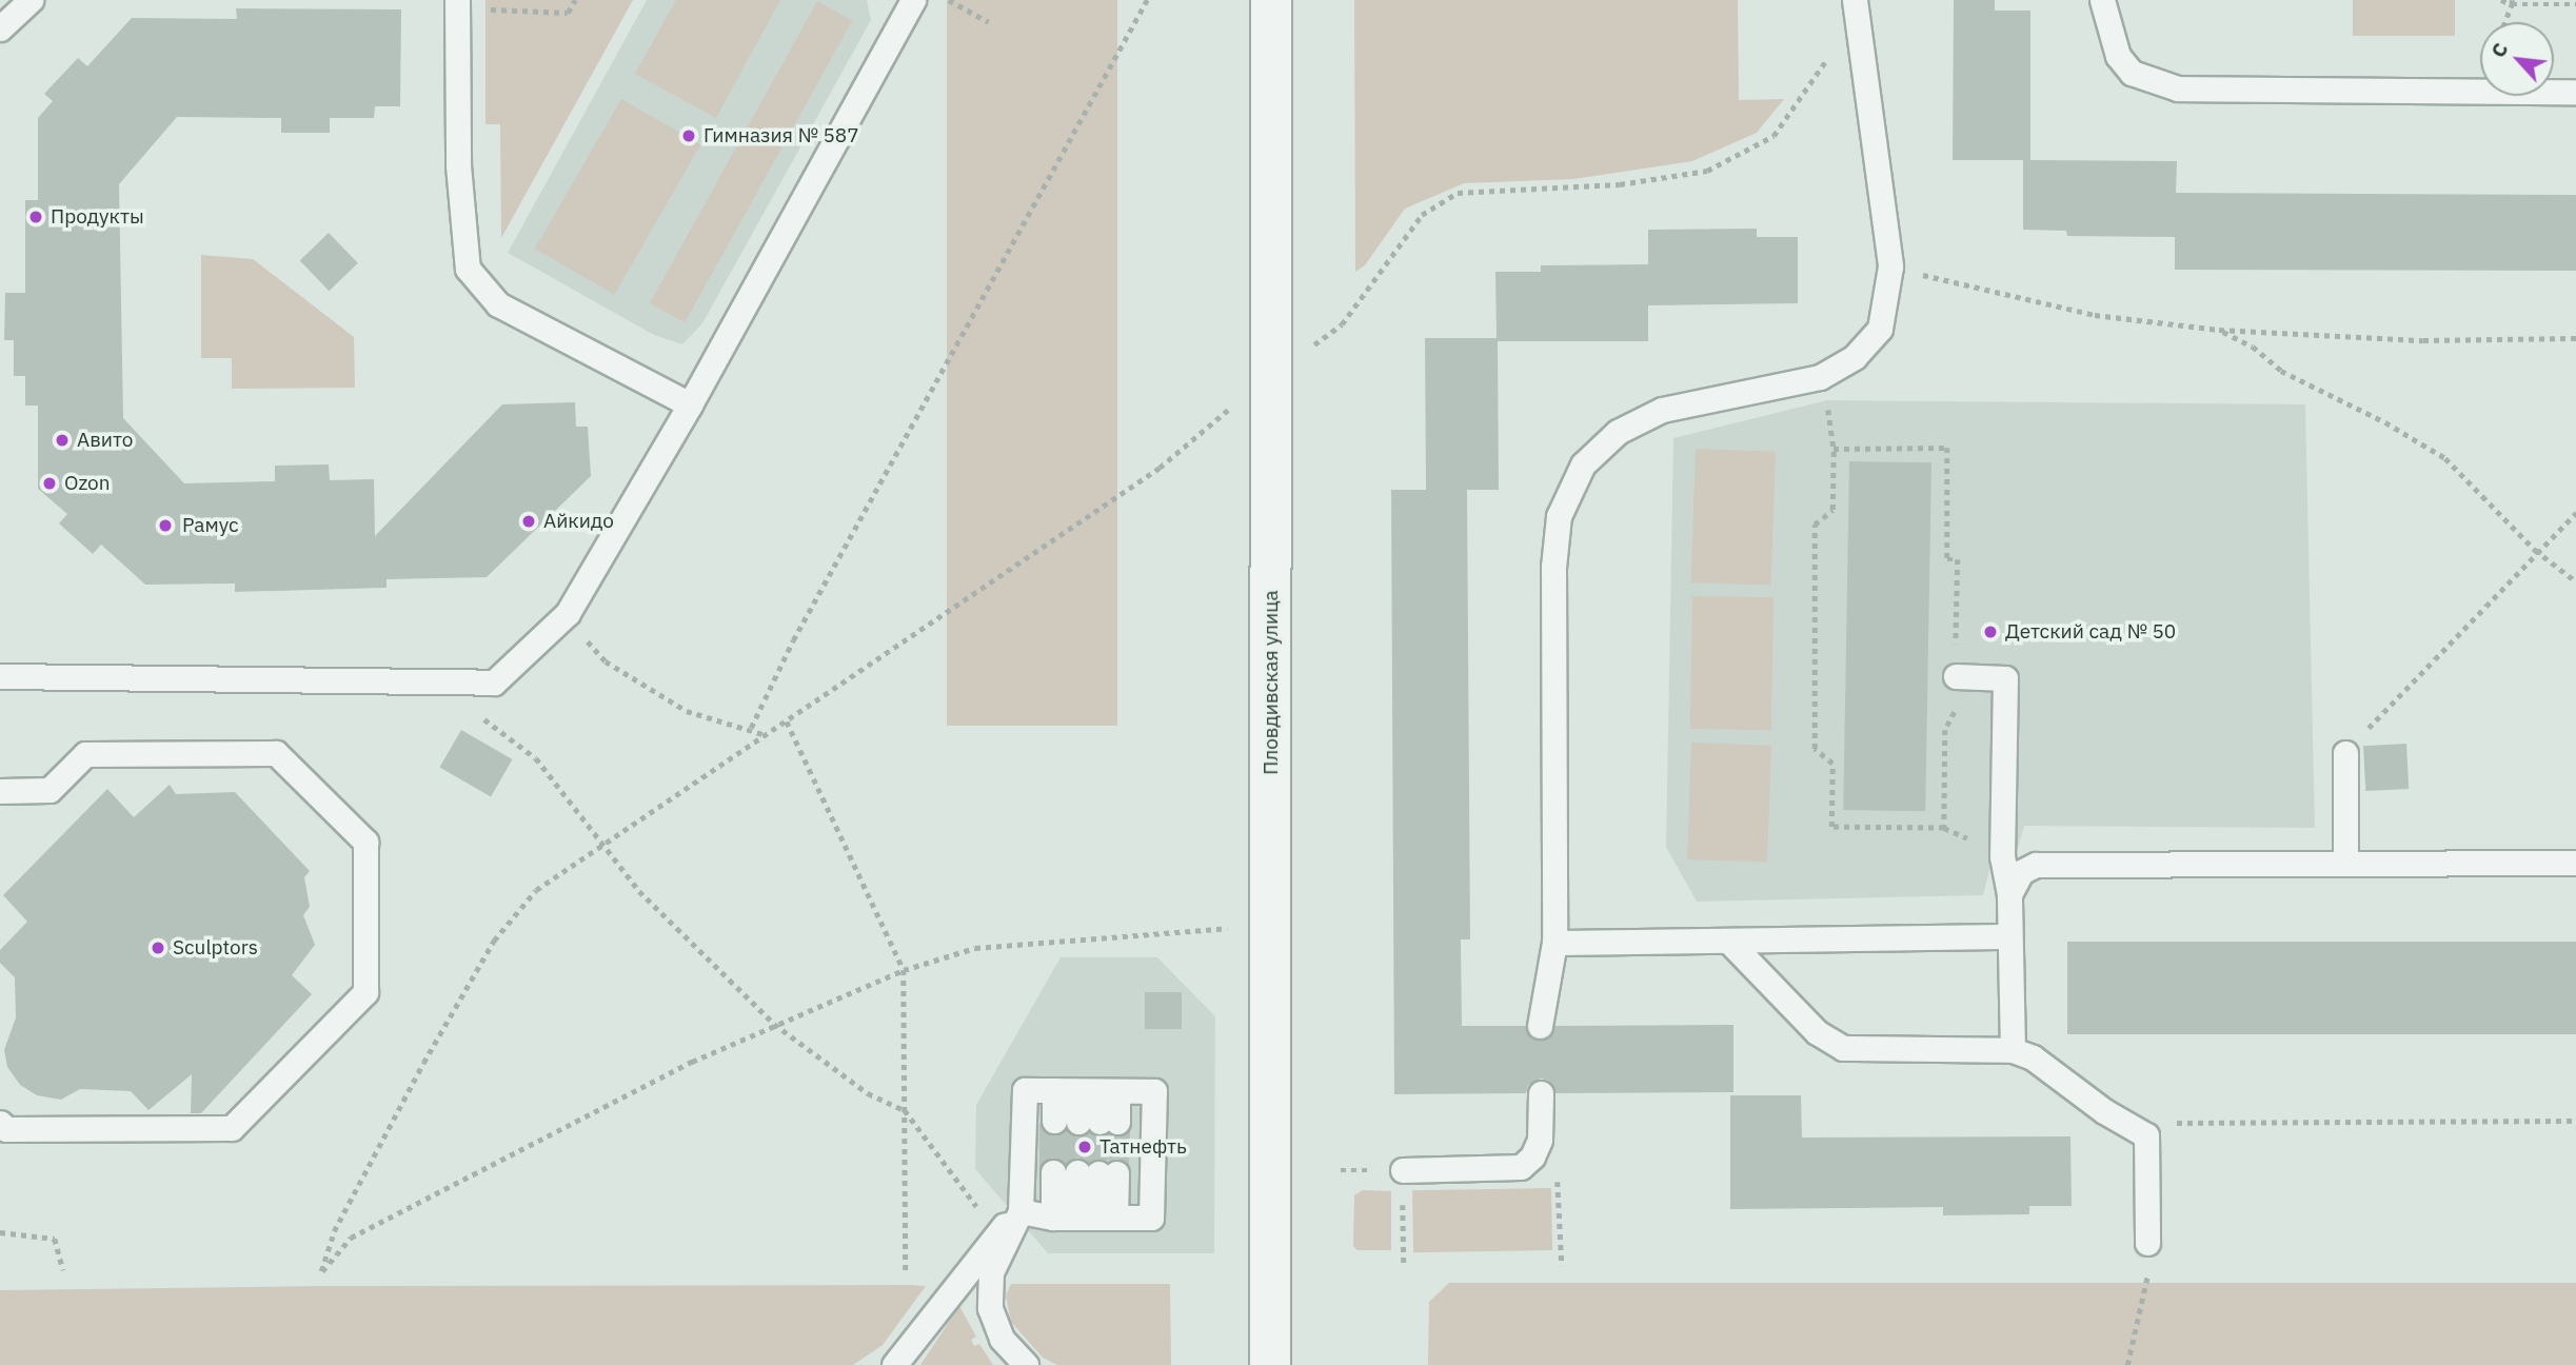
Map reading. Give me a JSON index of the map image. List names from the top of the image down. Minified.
{"streets":{"street":["Пловдивская улица"]},"places":["Гимназия № 587","Продукты","Авито","Ozon","Айкидо","Рамус","Детский сад № 50","Sculptors","Татнефть"],"north":"top left"}
